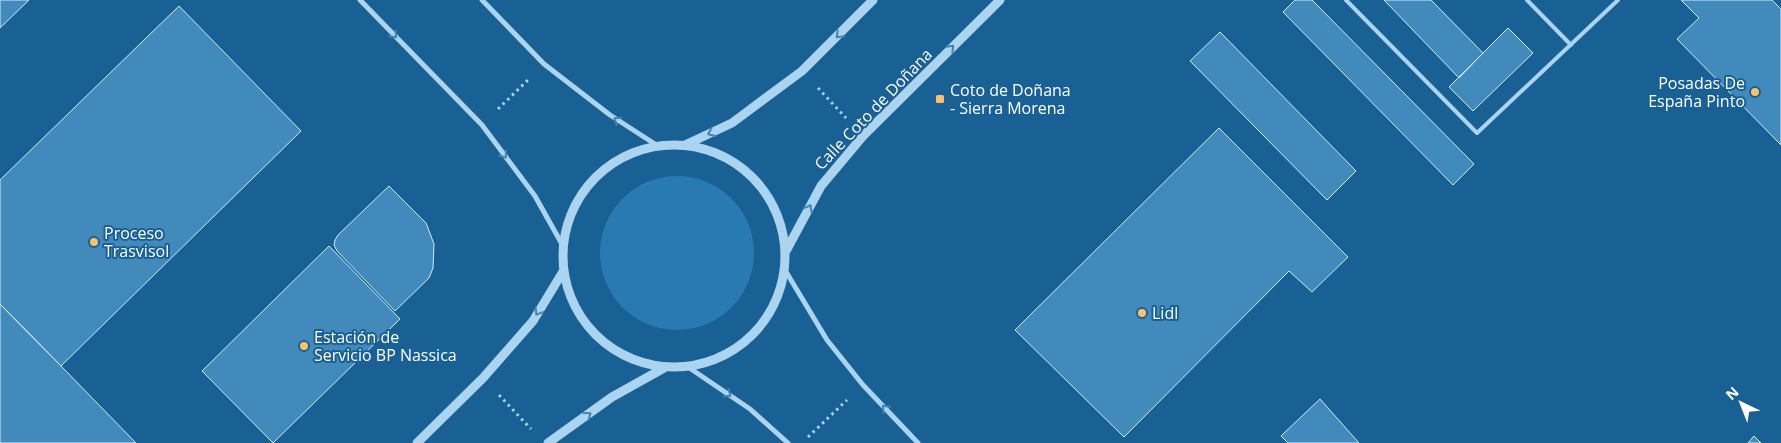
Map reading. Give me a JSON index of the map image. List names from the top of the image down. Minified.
{"streets":{"street":["Calle Coto de Doñana"]},"one_way":["Calle Coto de Doñana"],"places":{"other":["Posadas De España Pinto","Proceso Trasvisol","Lidl","Estación de Servicio BP Nassica"],"transit":["Coto de Doñana - Sierra Morena"]},"north":"top left"}
